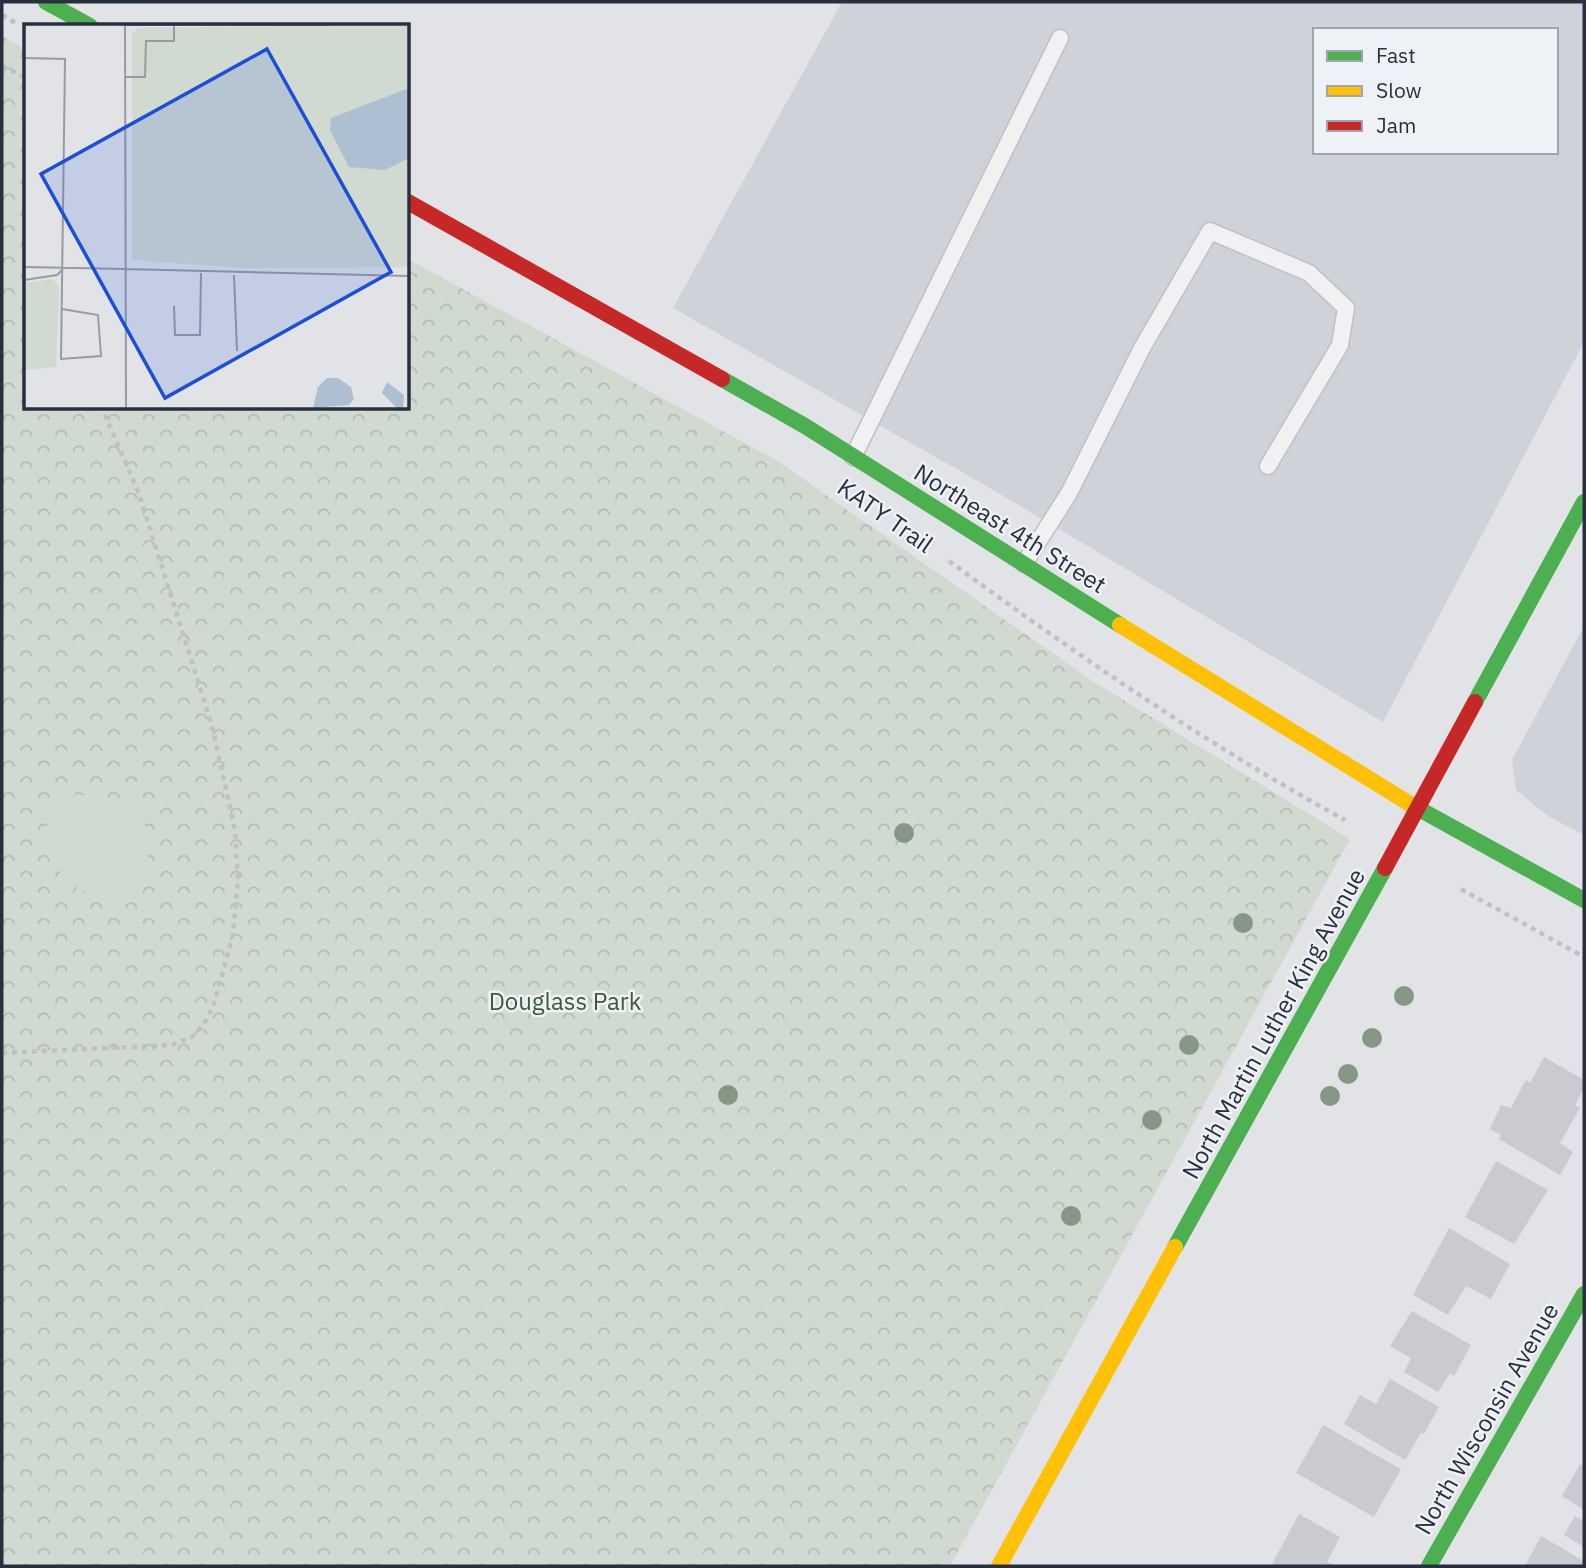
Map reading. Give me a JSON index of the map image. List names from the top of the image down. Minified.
{"streets":{"street":["Northeast 4th Street","North Martin Luther King Avenue","North Wisconsin Avenue"],"path":["KATY Trail"]},"crossings":[["Northeast 4th Street","North Martin Luther King Avenue"]],"parks":["Douglass Park"],"legend":["Fast","Slow","Jam"]}
